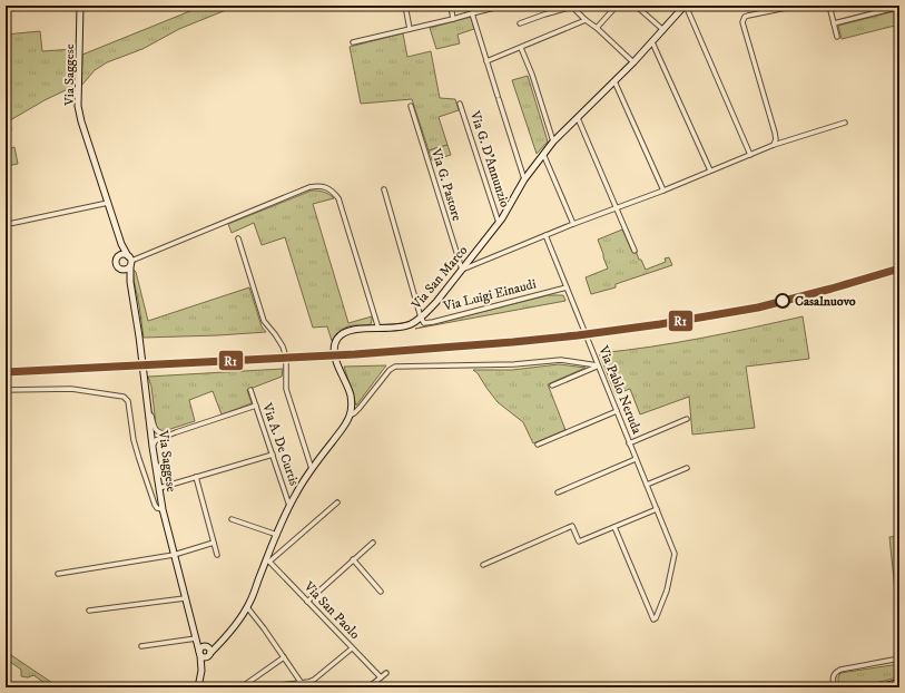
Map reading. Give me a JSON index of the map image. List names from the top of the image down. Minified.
{"streets":{"main road":["Via Saggese","Via San Marco"],"street":["Via G. D'Annunzio","Via G. Pastore","Via Luigi Einaudi","Via Pablo Neruda","Via A. De Curtis","Via San Paolo"]},"crossings":[["Via Saggese","Via San Marco"],["Via G. D'Annunzio","Via San Marco"],["Via G. Pastore","Via San Marco"],["Via San Marco","Via Luigi Einaudi"],["Via San Marco","Via A. De Curtis"],["Via San Marco","Via San Paolo"],["Via Luigi Einaudi","Via Pablo Neruda"]],"places":["Casalnuovo"],"lines":["transit line R1"]}
